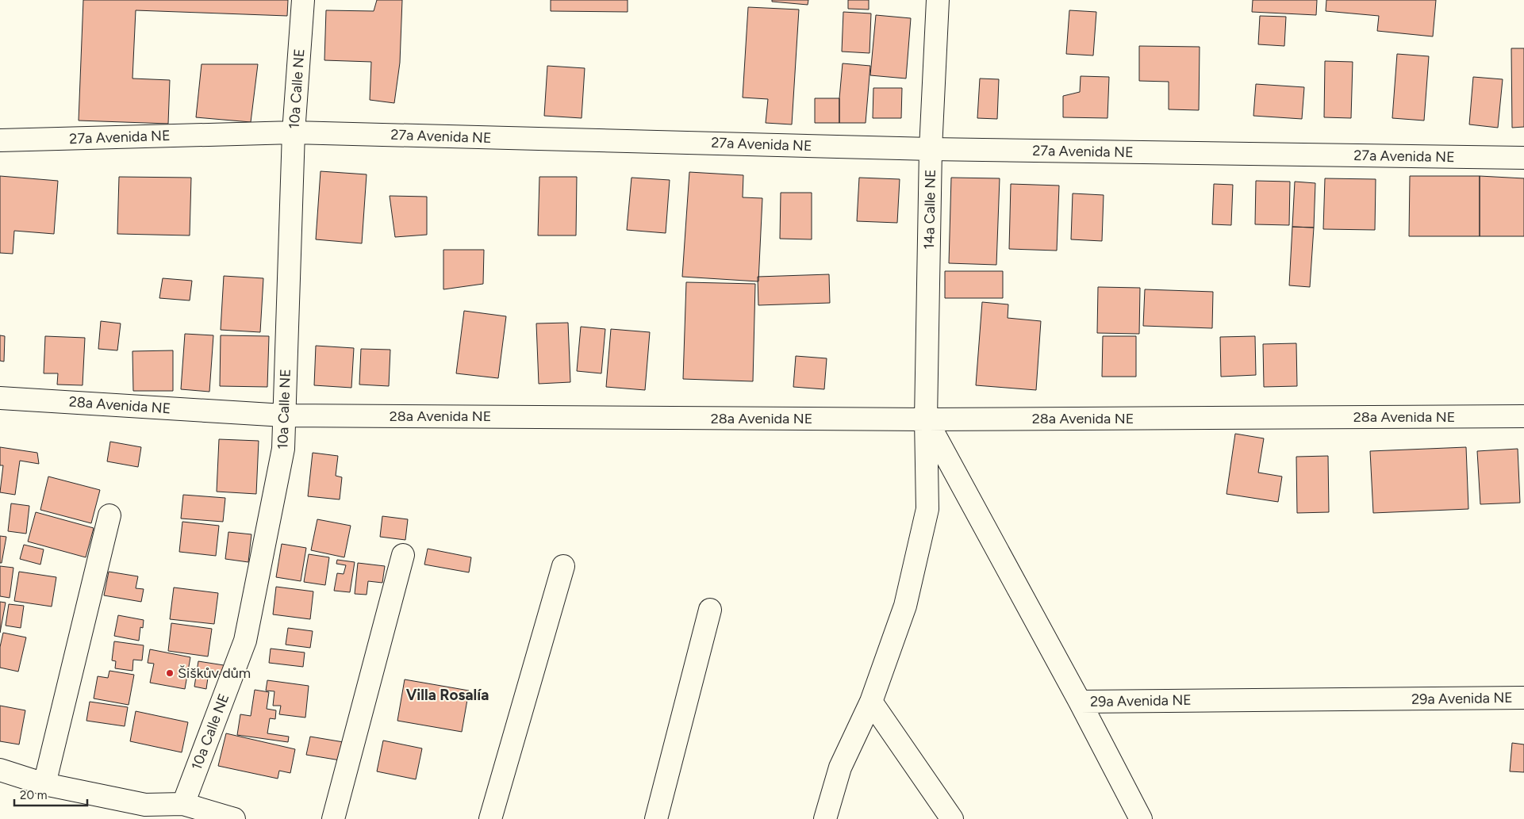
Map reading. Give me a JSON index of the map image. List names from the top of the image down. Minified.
{"streets":{"street":["10a Calle NE","27a Avenida NE","14a Calle NE","28a Avenida NE","29a Avenida NE"]},"crossings":[["10a Calle NE","27a Avenida NE"],["10a Calle NE","28a Avenida NE"],["27a Avenida NE","14a Calle NE"],["14a Calle NE","28a Avenida NE"],["14a Calle NE","29a Avenida NE"],["28a Avenida NE","29a Avenida NE"]],"districts":["Villa Rosalía"],"places":["Šiškův dům"],"scale_bar":"20 m"}
